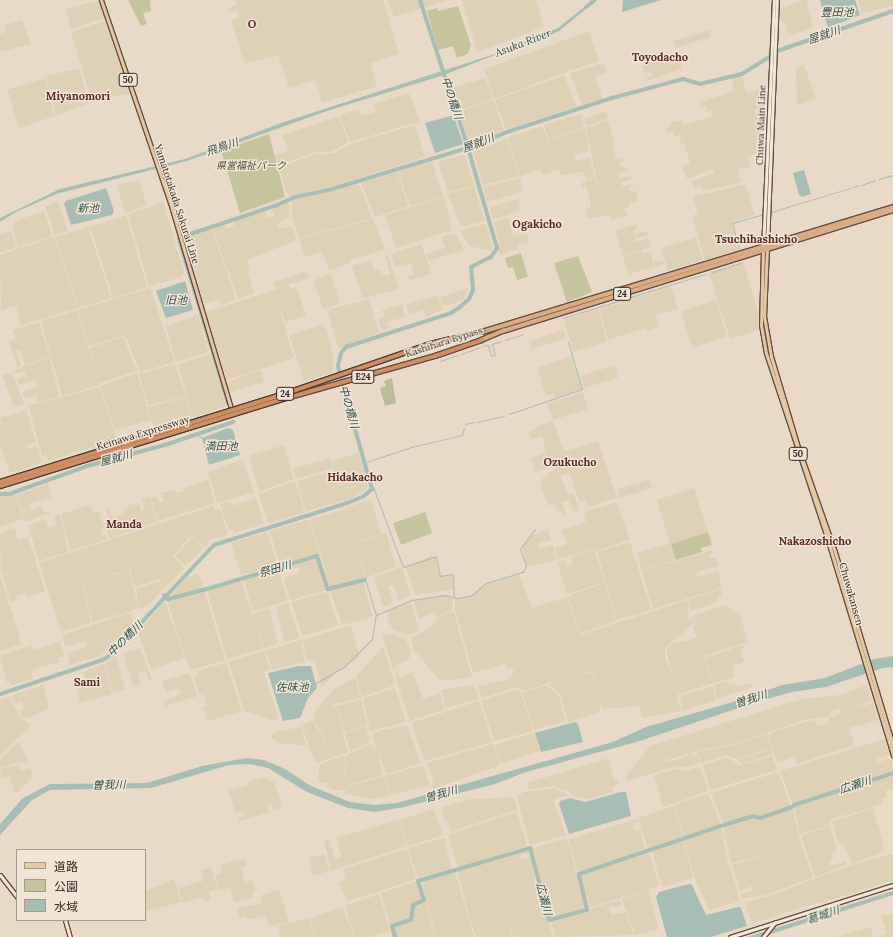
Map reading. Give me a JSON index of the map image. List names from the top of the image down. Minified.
{"streets":{"highway":["24","Kashihara Bypass","E24","Keinawa Expressway"],"main road":["50","Chuwa Main Line","Yamatotakada Sakurai Line","Chuwakansen"]},"crossings":[["Chuwa Main Line","Kashihara Bypass"],["Chuwa Main Line","Chuwakansen"],["Yamatotakada Sakurai Line","Kashihara Bypass"],["24","Kashihara Bypass"],["24","E24"],["Kashihara Bypass","Keinawa Expressway"],["Kashihara Bypass","Chuwakansen"],["E24","Keinawa Expressway"]],"districts":["O","Toyodacho","Miyanomori","Ogakicho","Tsuchihashicho","Ozukucho","Hidakacho","Manda","Nakazoshicho","Sami"],"water":["豊田池","屋就川","Asuka River","中の橋川","飛鳥川","新池","旧池","満田池","祭田川","佐味池","曽我川","広瀬川","葛城川"],"parks":["県営福祉パーク"],"legend":["道路","公園","水域"]}
